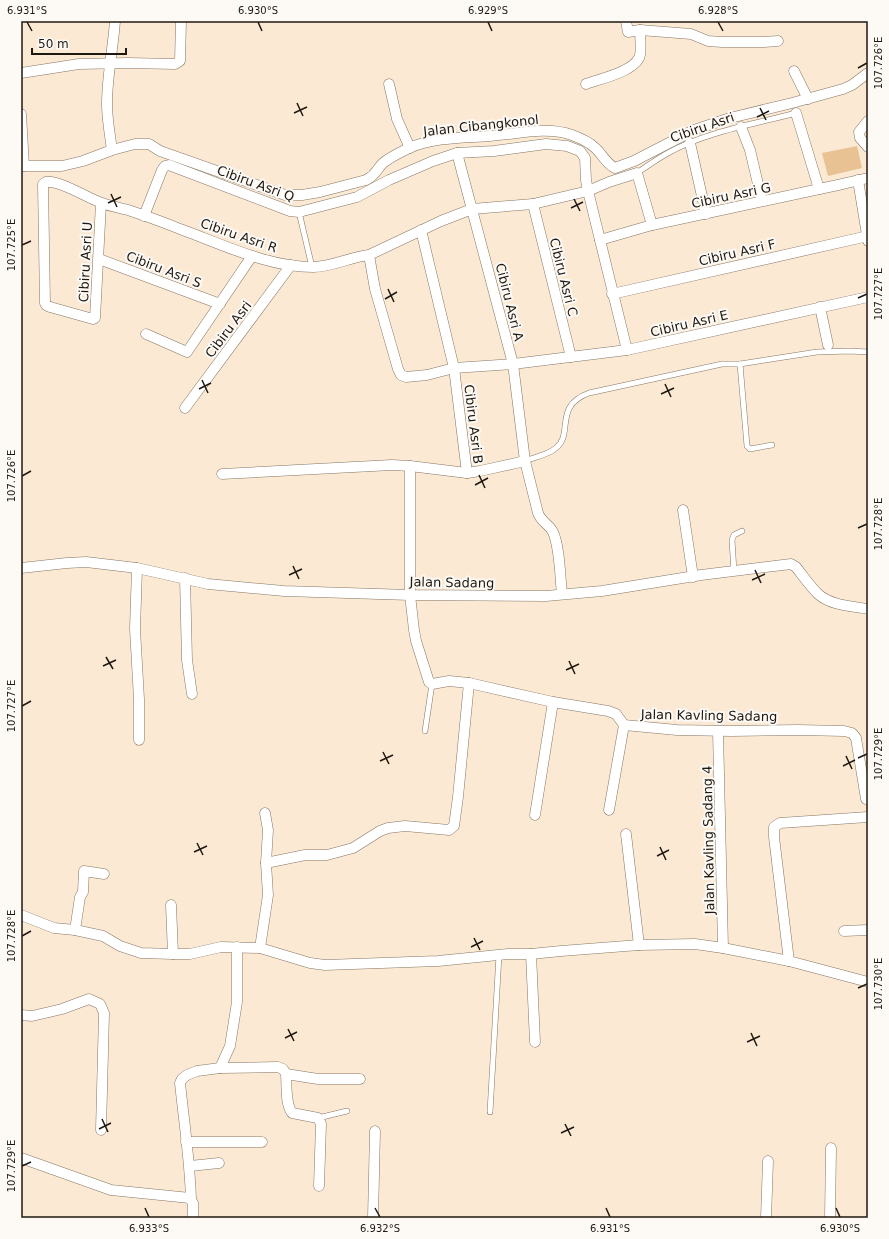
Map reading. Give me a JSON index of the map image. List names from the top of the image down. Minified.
{"streets":{"street":["Jalan Cibangkonol","Cibiru Asri","Cibiru Asri Q","Cibiru Asri G","Cibiru Asri R","Cibiru Asri F","Cibiru Asri U","Cibiru Asri S","Cibiru Asri C","Cibiru Asri A","Cibiru Asri E","Cibiru Asri B","Jalan Sadang","Jalan Kavling Sadang","Jalan Kavling Sadang 4"]},"crossings":[["Cibiru Asri","Cibiru Asri Q"],["Cibiru Asri","Cibiru Asri R"],["Cibiru Asri","Cibiru Asri C"],["Cibiru Asri Q","Cibiru Asri R"],["Cibiru Asri Q","Cibiru Asri A"],["Cibiru Asri R","Cibiru Asri U"],["Cibiru Asri R","Cibiru Asri C"],["Cibiru Asri R","Cibiru Asri A"],["Cibiru Asri R","Cibiru Asri B"],["Cibiru Asri U","Cibiru Asri S"],["Cibiru Asri C","Cibiru Asri E"],["Cibiru Asri A","Cibiru Asri E"],["Cibiru Asri A","Cibiru Asri B"],["Cibiru Asri A","Jalan Sadang"],["Cibiru Asri E","Cibiru Asri B"],["Jalan Kavling Sadang","Jalan Kavling Sadang 4"]],"scale_bar":"50 m","coordinates":["6.931°S","6.930°S","6.929°S","6.928°S","107.726°E","107.725°E","107.727°E","107.728°E","107.729°E","107.730°E","6.933°S","6.932°S"]}
